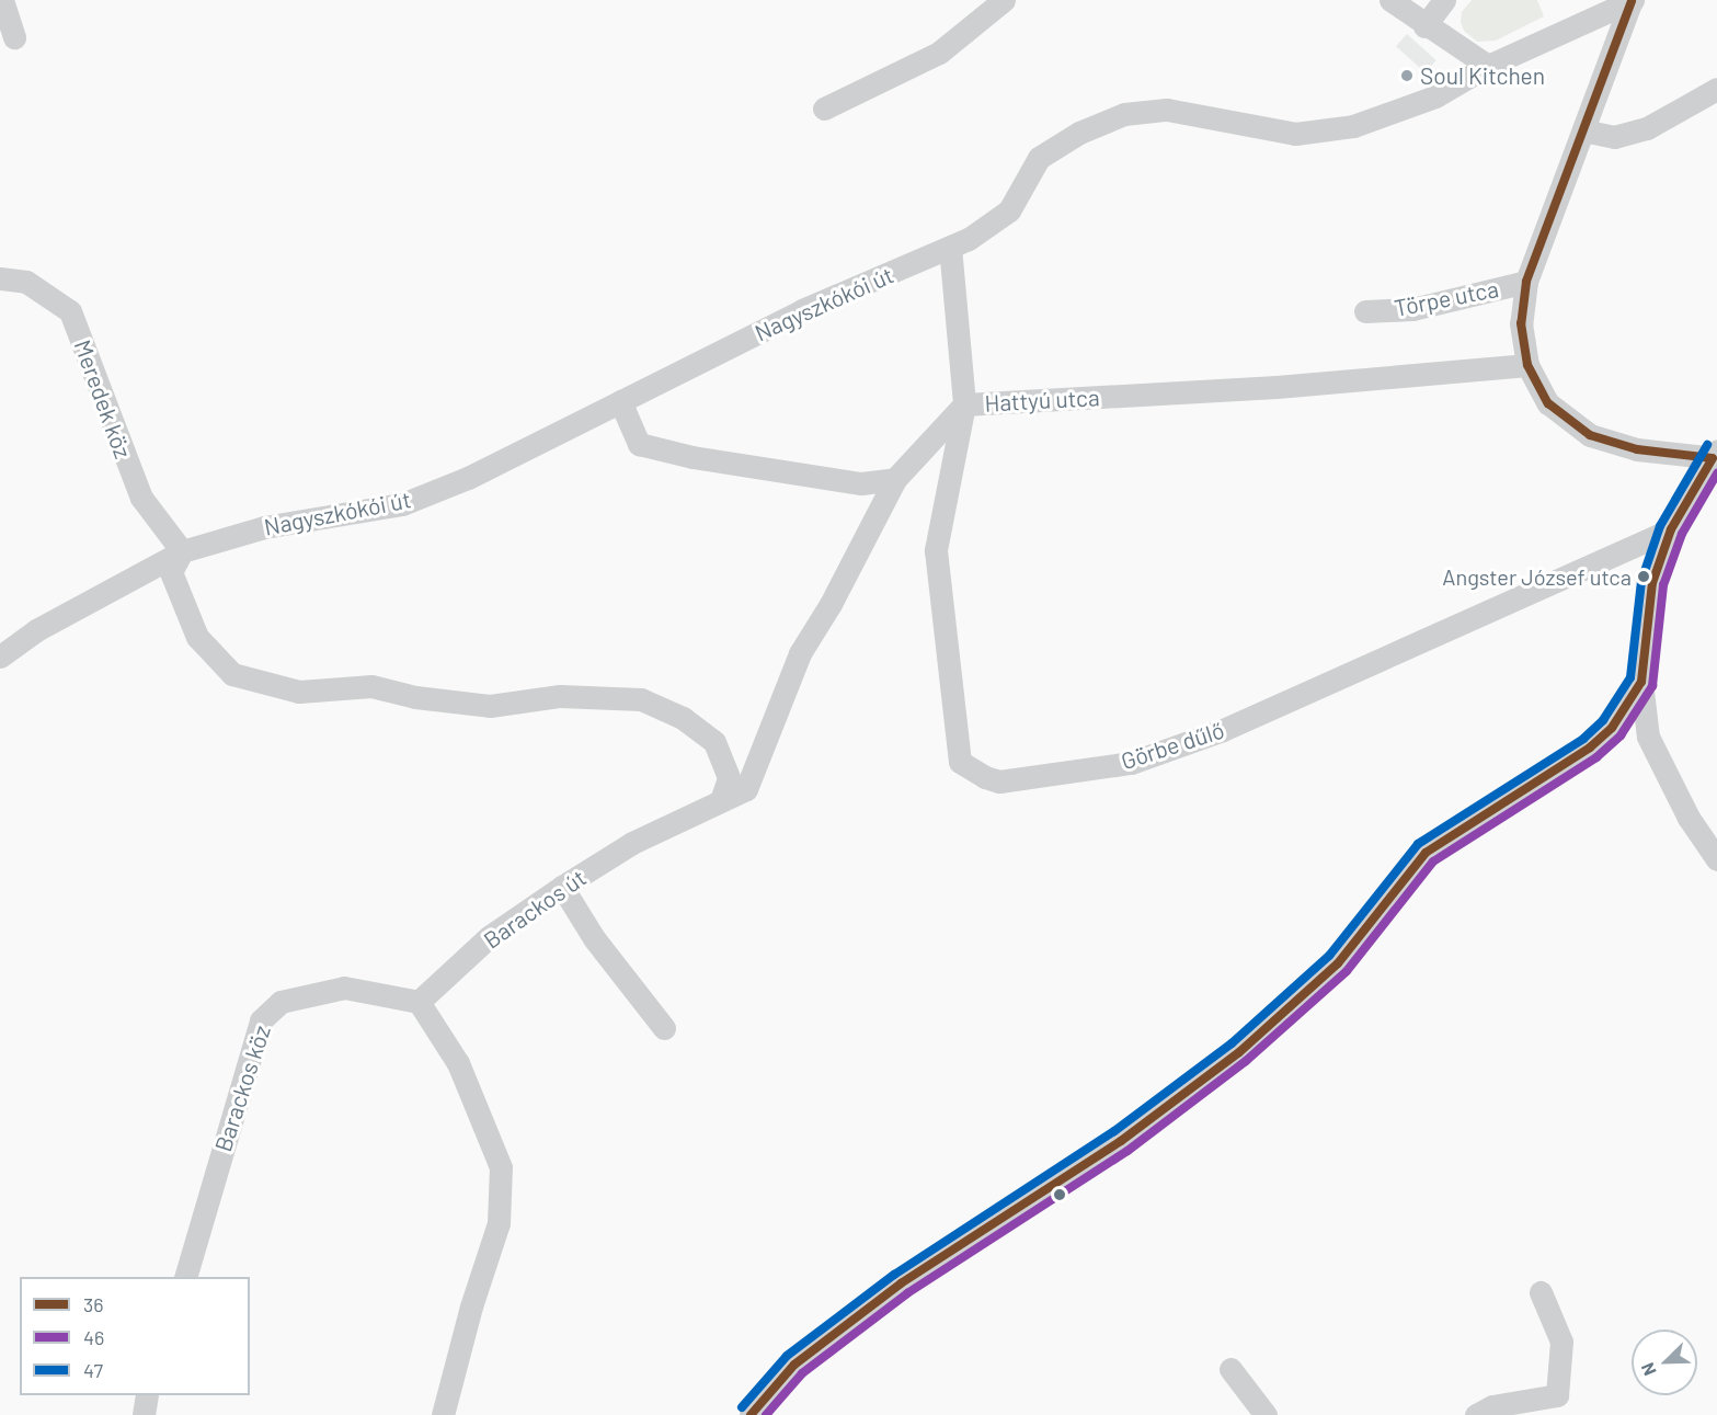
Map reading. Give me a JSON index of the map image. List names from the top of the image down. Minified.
{"streets":{"street":["Törpe utca","Nagyszkókói út","Meredek köz","Hattyú utca","Görbe dűlő","Barackos út","Barackos köz"]},"crossings":[["Nagyszkókói út","Meredek köz"],["Hattyú utca","Görbe dűlő"],["Hattyú utca","Barackos út"],["Barackos út","Barackos köz"]],"places":["Soul Kitchen","Angster József utca"],"lines":["transit line 36","transit line 47","transit line 46"],"legend":["36","46","47"],"north":"bottom left"}
